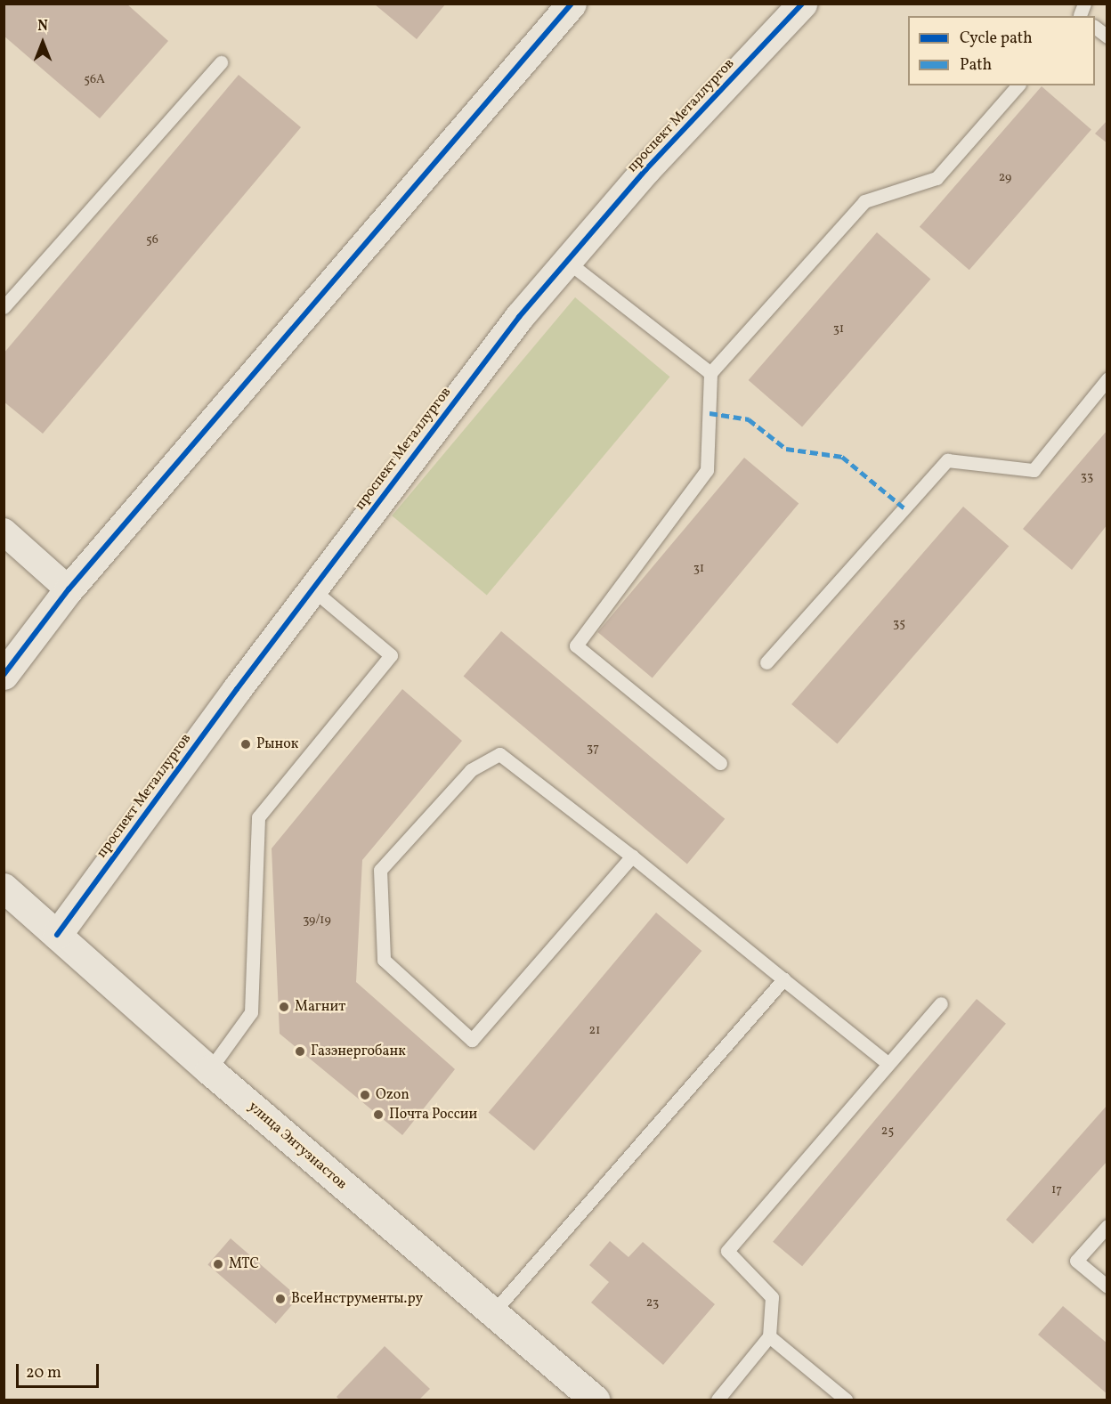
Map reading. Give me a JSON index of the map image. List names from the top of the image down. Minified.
{"streets":{"street":["проспект Металлургов","улица Энтузиастов"]},"crossings":[["проспект Металлургов","улица Энтузиастов"]],"places":["Рынок","Магнит","Газэнергобанк","Ozon","Почта России","МТС","ВсеИнструменты.ру"],"house_numbers":["56А","29","56","31","33","31","35","37","39/19","21","25","17","23"],"legend":["Cycle path","Path"],"scale_bar":"20 m","north":"top"}
